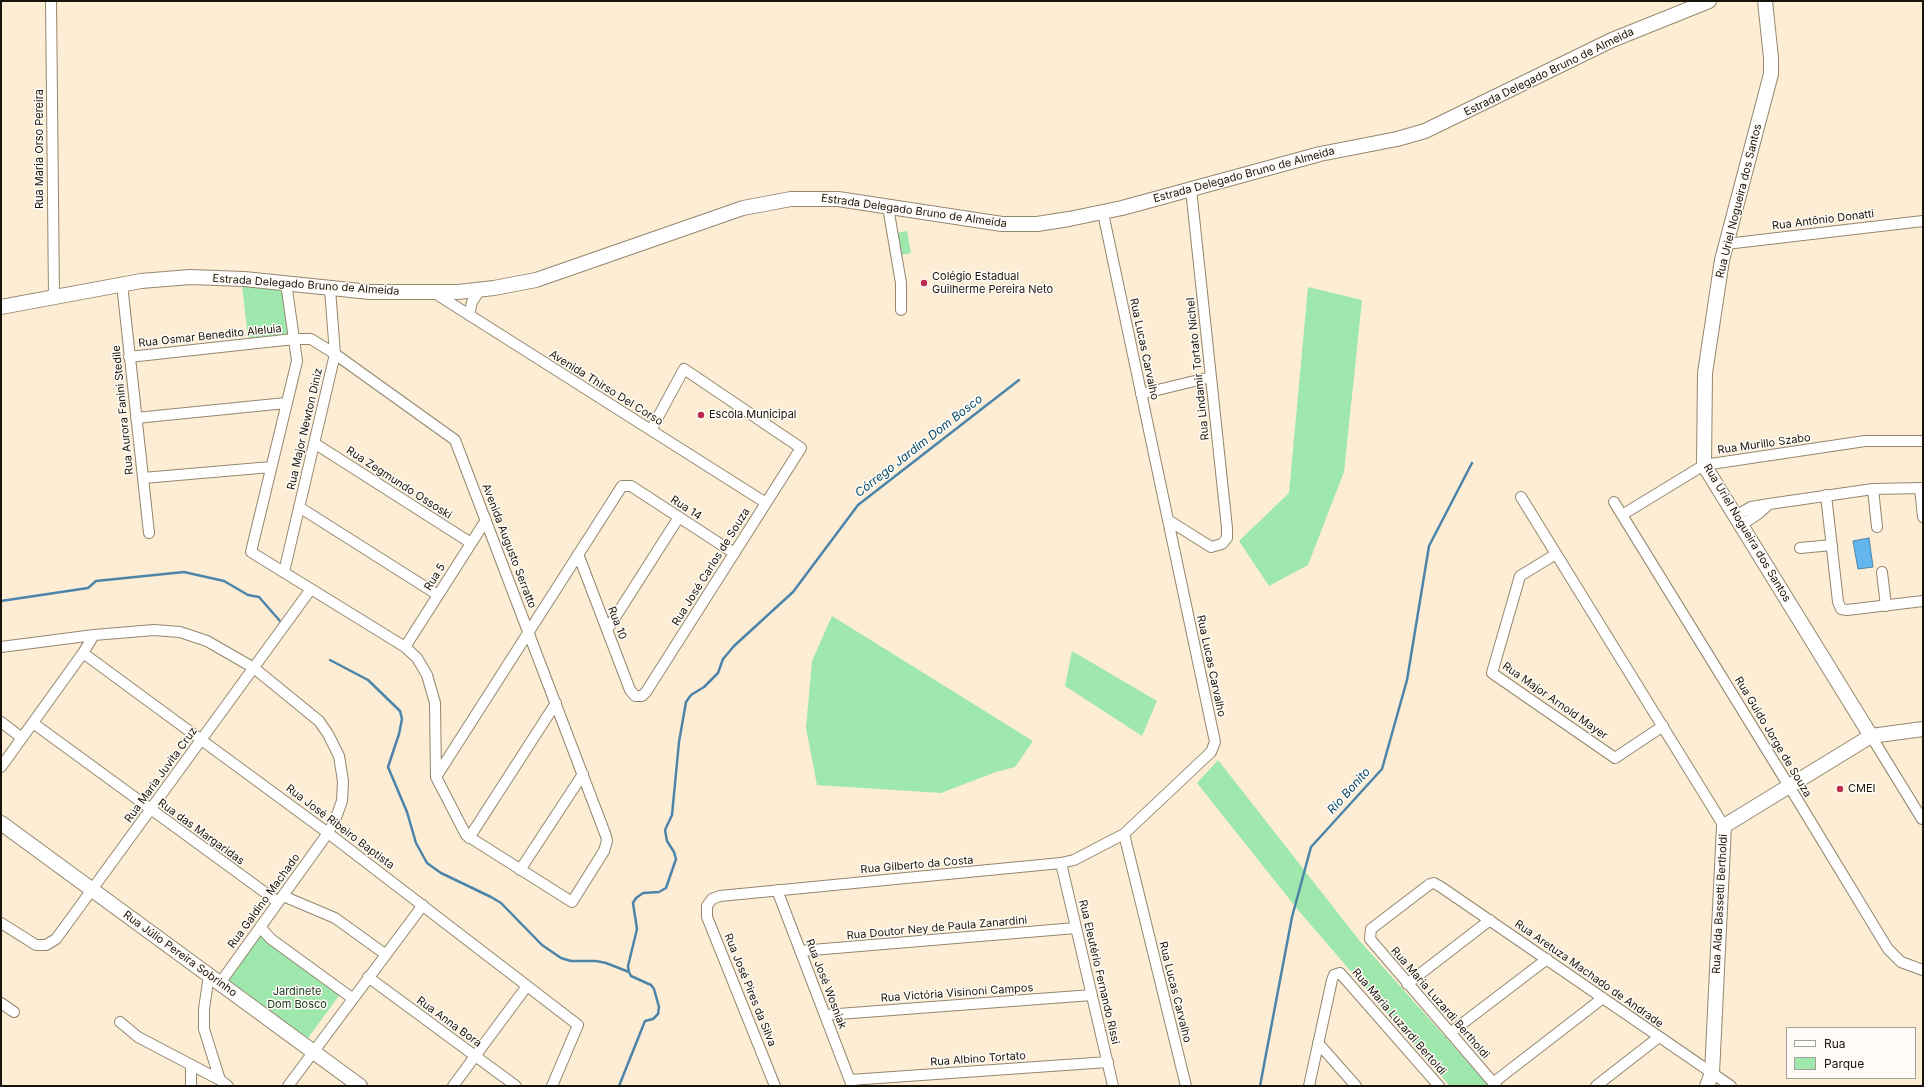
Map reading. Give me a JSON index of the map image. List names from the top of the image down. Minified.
{"streets":{"main road":["Estrada Delegado Bruno de Almeida","Rua Uriel Nogueira dos Santos","Rua Alda Bassetti Bertholdi","Rua Júlio Pereira Sobrinho"],"street":["Rua Maria Orso Pereira","Rua Antônio Donatti","Rua Osmar Benedito Aleluia","Rua Lucas Carvalho","Rua Lindamir Tortato Nichel","Avenida Thirso Del Corso","Rua Aurora Fanini Stedile","Rua Major Newton Diniz","Rua Murillo Szabo","Rua Zegmundo Ossoski","Rua 14","Avenida Augusto Serratto","Rua José Carlos de Souza","Rua 5","Rua 10","Rua Major Arnold Mayer","Rua Guido Jorge de Souza","Rua Maria Juvita Cruz","Rua José Ribeiro Baptista","Rua das Margaridas","Rua Gilberto da Costa","Rua Galdino Machado","Rua Doutor Ney de Paula Zanardini","Rua Eleutério Fernando Rissi","Rua Aretuza Machado de Andrade","Rua José Wosniak","Rua José Pires da Silva","Rua Victória Visinoni Campos","Rua Maria Luzardi Bertholdi","Rua Anna Bora","Rua Maria Luzardi Bertoldi","Rua Albino Tortato"]},"crossings":[["Estrada Delegado Bruno de Almeida","Rua Maria Orso Pereira"],["Estrada Delegado Bruno de Almeida","Rua Lucas Carvalho"],["Estrada Delegado Bruno de Almeida","Rua Lindamir Tortato Nichel"],["Estrada Delegado Bruno de Almeida","Avenida Thirso Del Corso"],["Estrada Delegado Bruno de Almeida","Rua Aurora Fanini Stedile"],["Estrada Delegado Bruno de Almeida","Rua Major Newton Diniz"],["Rua Uriel Nogueira dos Santos","Rua Antônio Donatti"],["Rua Uriel Nogueira dos Santos","Rua Murillo Szabo"],["Rua Uriel Nogueira dos Santos","Rua Alda Bassetti Bertholdi"],["Rua Osmar Benedito Aleluia","Rua Aurora Fanini Stedile"],["Rua Osmar Benedito Aleluia","Avenida Augusto Serratto"],["Rua Lucas Carvalho","Rua Lindamir Tortato Nichel"],["Rua Lucas Carvalho","Rua Gilberto da Costa"],["Avenida Thirso Del Corso","Rua José Carlos de Souza"],["Rua Major Newton Diniz","Rua Zegmundo Ossoski"],["Rua Major Newton Diniz","Avenida Augusto Serratto"],["Rua Murillo Szabo","Rua Guido Jorge de Souza"],["Rua Zegmundo Ossoski","Rua 5"],["Rua 14","Rua José Carlos de Souza"],["Rua 14","Rua 10"],["Avenida Augusto Serratto","Rua 5"],["Rua José Carlos de Souza","Rua 10"],["Rua Guido Jorge de Souza","Rua Alda Bassetti Bertholdi"],["Rua Maria Juvita Cruz","Rua José Ribeiro Baptista"],["Rua Maria Juvita Cruz","Rua das Margaridas"],["Rua Maria Juvita Cruz","Rua Galdino Machado"],["Rua Maria Juvita Cruz","Rua Júlio Pereira Sobrinho"],["Rua José Ribeiro Baptista","Rua Galdino Machado"],["Rua das Margaridas","Rua Galdino Machado"],["Rua Gilberto da Costa","Rua Eleutério Fernando Rissi"],["Rua Gilberto da Costa","Rua José Wosniak"],["Rua Gilberto da Costa","Rua José Pires da Silva"],["Rua Galdino Machado","Rua Júlio Pereira Sobrinho"],["Rua Alda Bassetti Bertholdi","Rua Aretuza Machado de Andrade"],["Rua Doutor Ney de Paula Zanardini","Rua Eleutério Fernando Rissi"],["Rua Doutor Ney de Paula Zanardini","Rua José Wosniak"],["Rua Eleutério Fernando Rissi","Rua Victória Visinoni Campos"],["Rua Eleutério Fernando Rissi","Rua Albino Tortato"],["Rua Aretuza Machado de Andrade","Rua Maria Luzardi Bertholdi"],["Rua José Wosniak","Rua Victória Visinoni Campos"],["Rua José Wosniak","Rua Albino Tortato"]],"water":["Córrego Jardim Dom Bosco","Rio Bonito"],"parks":["Jardinete Dom Bosco"],"places":["Colégio Estadual Guilherme Pereira Neto","Escola Municipal","CMEI"],"legend":["Rua","Parque"]}
